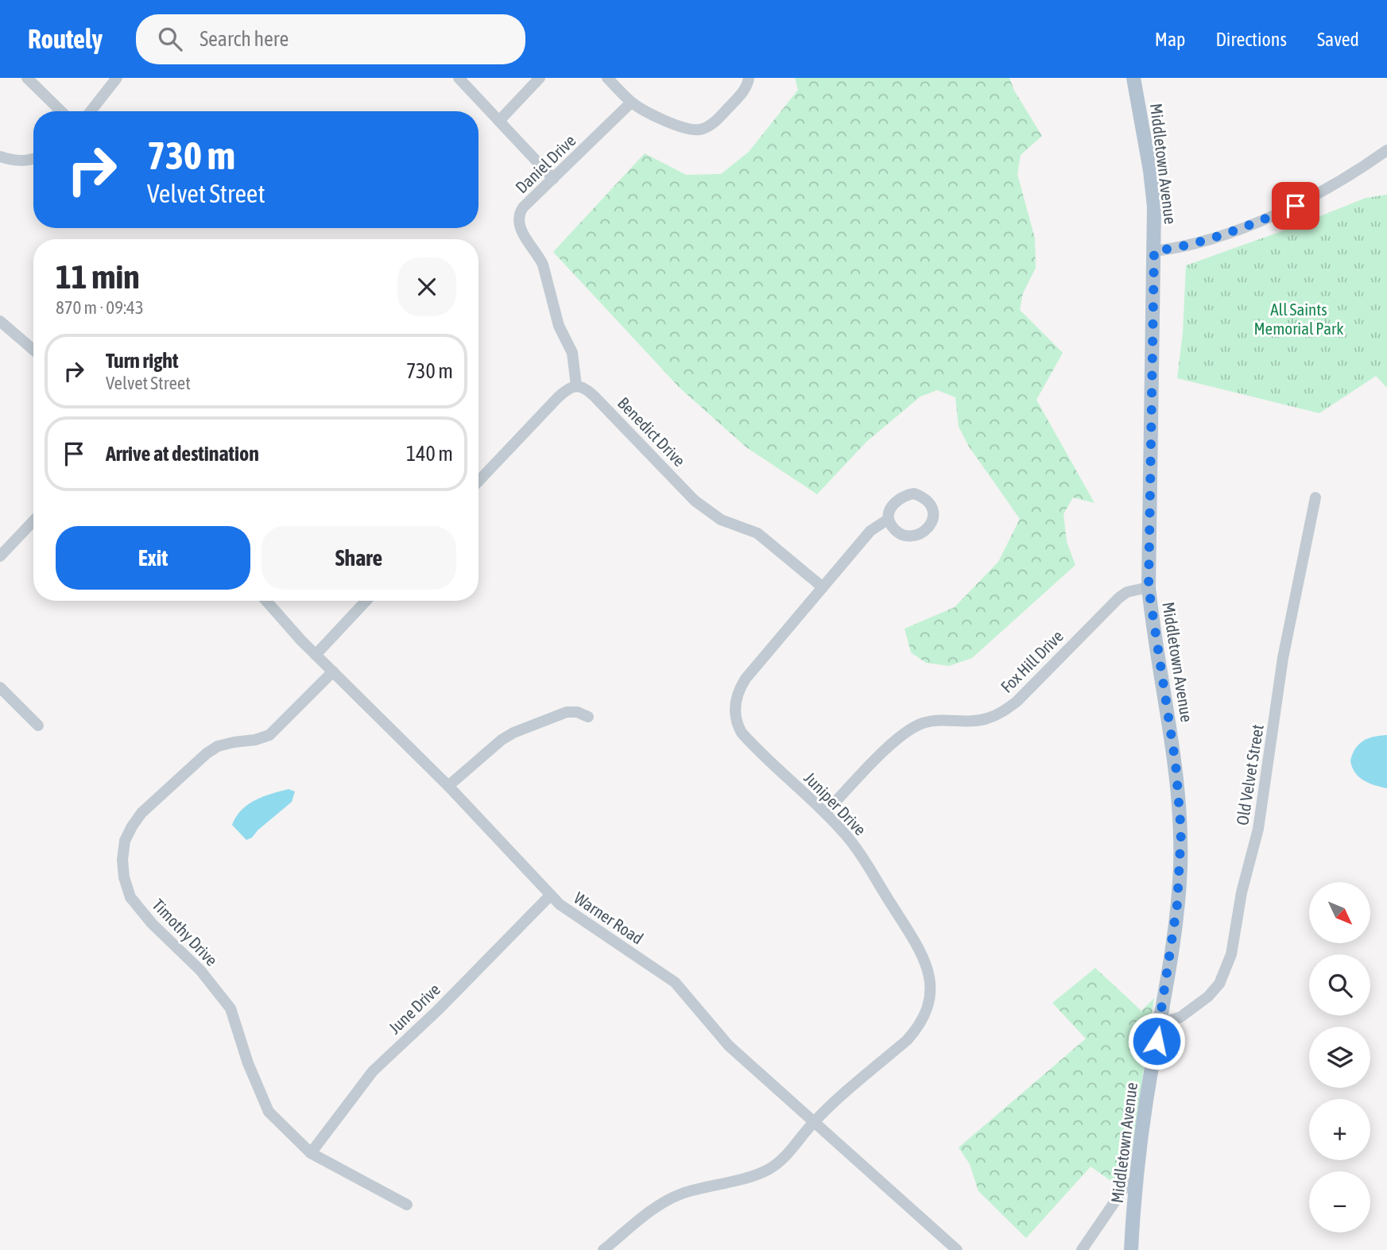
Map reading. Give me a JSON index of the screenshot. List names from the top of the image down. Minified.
{"streets":{"main road":["Middletown Avenue"],"street":["Daniel Drive","Benedict Drive","Fox Hill Drive","Old Velvet Street","Juniper Drive","Warner Road","Timothy Drive","June Drive"]},"crossings":[["Daniel Drive","Benedict Drive"],["Middletown Avenue","Fox Hill Drive"],["Middletown Avenue","Old Velvet Street"],["Benedict Drive","Juniper Drive"],["Fox Hill Drive","Juniper Drive"],["Juniper Drive","Warner Road"],["Warner Road","Timothy Drive"],["Warner Road","June Drive"],["Timothy Drive","June Drive"]],"parks":["All Saints Memorial Park"],"north":"bottom right","page":{"header":"Routely","search":"Search here","nav":["Map","Directions","Saved"],"turn":["730 m","Velvet Street"],"heading":["11 min","870 m · 09:43"],"list":[{"name":"Turn right","note":"Velvet Street","value":"730 m"},{"name":"Arrive at destination","value":"140 m"}],"buttons":["Exit","Share"],"map_buttons":["+","−"]}}
